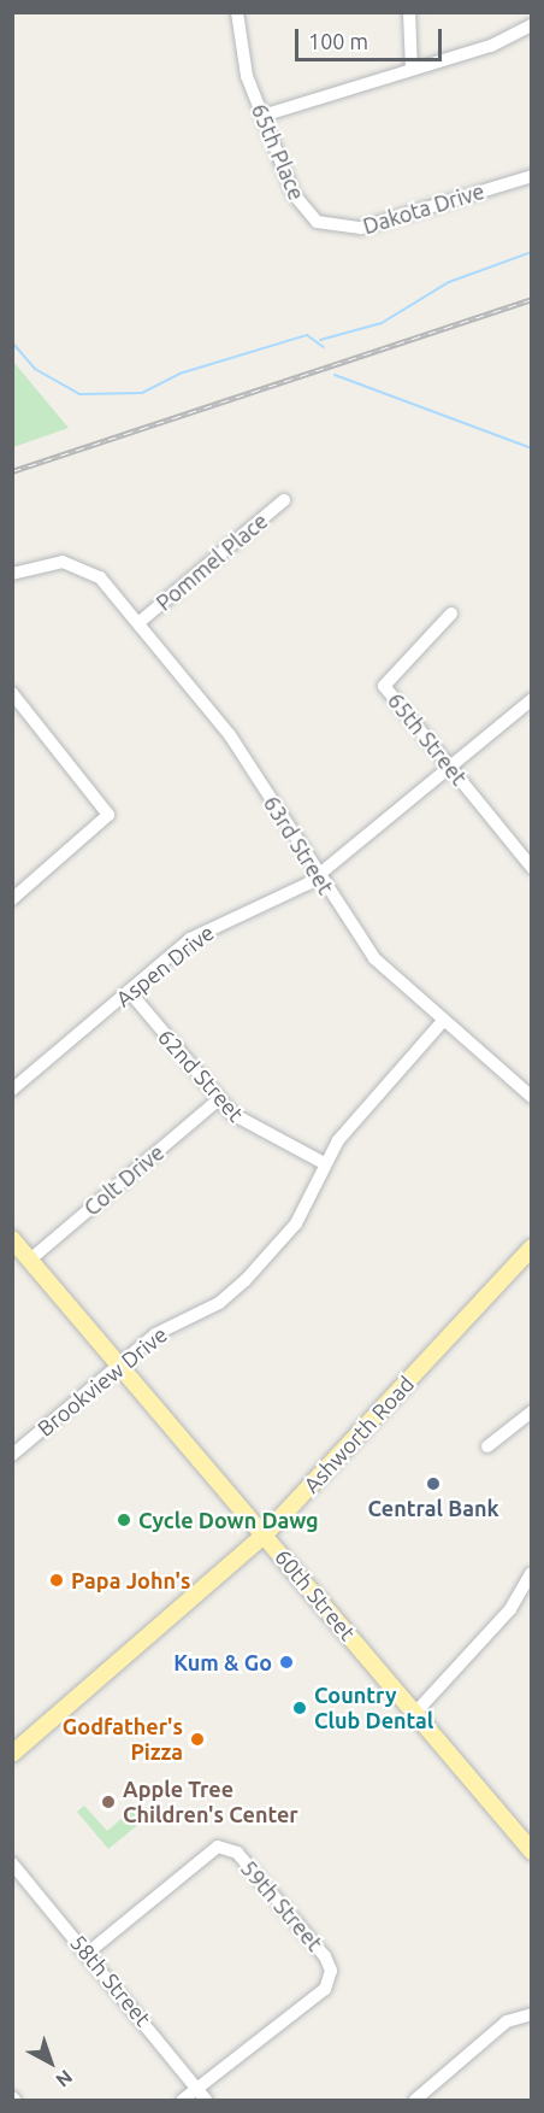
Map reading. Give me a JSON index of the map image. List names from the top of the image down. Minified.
{"streets":{"main road":["Ashworth Road","60th Street"],"street":["65th Place","Dakota Drive","Pommel Place","65th Street","63rd Street","Aspen Drive","62nd Street","Colt Drive","Brookview Drive","59th Street","58th Street"]},"crossings":[["65th Place","Dakota Drive"],["Pommel Place","63rd Street"],["65th Street","Aspen Drive"],["63rd Street","Aspen Drive"],["63rd Street","Brookview Drive"],["Aspen Drive","62nd Street"],["62nd Street","Colt Drive"],["62nd Street","Brookview Drive"],["Colt Drive","60th Street"],["Brookview Drive","60th Street"],["Ashworth Road","60th Street"],["59th Street","58th Street"]],"places":["Central Bank","Cycle Down Dawg","Papa John's","Kum & Go","Country Club Dental","Godfather's Pizza","Apple Tree Children's Center"],"scale_bar":"100 m","north":"bottom right"}
